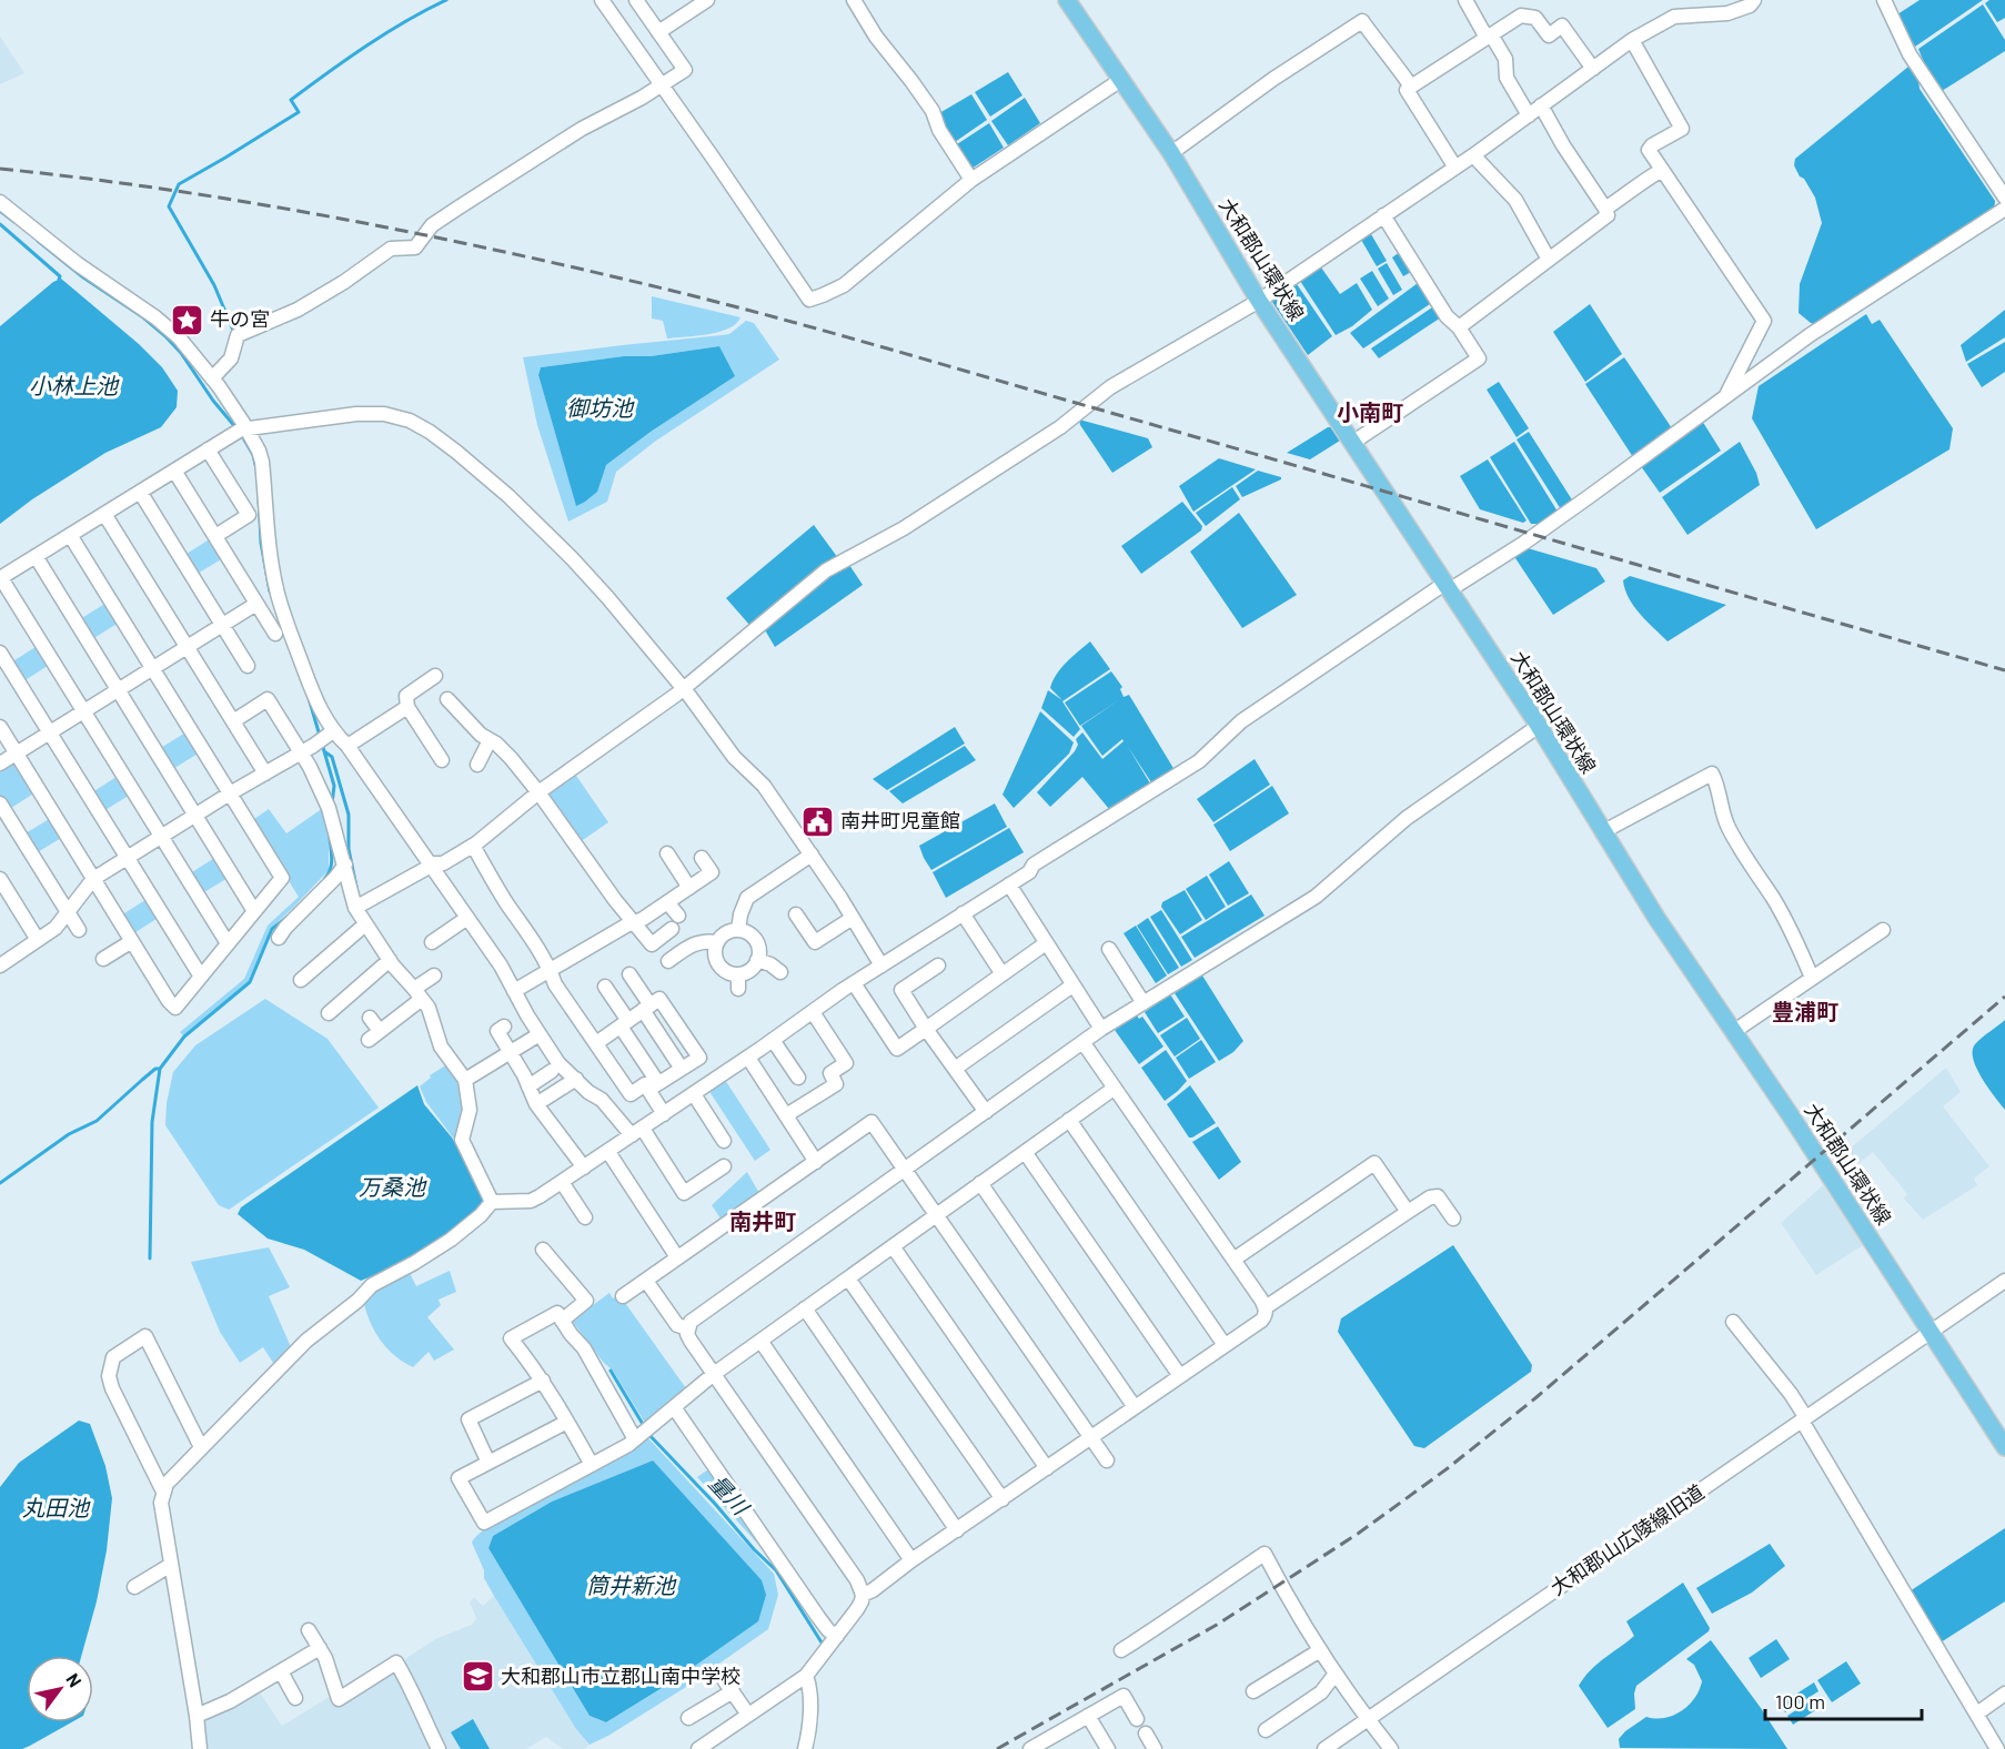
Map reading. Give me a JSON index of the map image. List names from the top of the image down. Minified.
{"streets":{"main road":["大和郡山環状線"],"street":["大和郡山広陵線旧道"]},"crossings":[["大和郡山環状線","大和郡山広陵線旧道"]],"districts":["小南町","豊浦町","南井町"],"water":["小林上池","御坊池","万桑池","量川","丸田池","筒井新池"],"places":{"place":["牛の宮"],"public building":["南井町児童館"],"school or university":["大和郡山市立郡山南中学校"]},"scale_bar":"100 m","north":"top right"}
